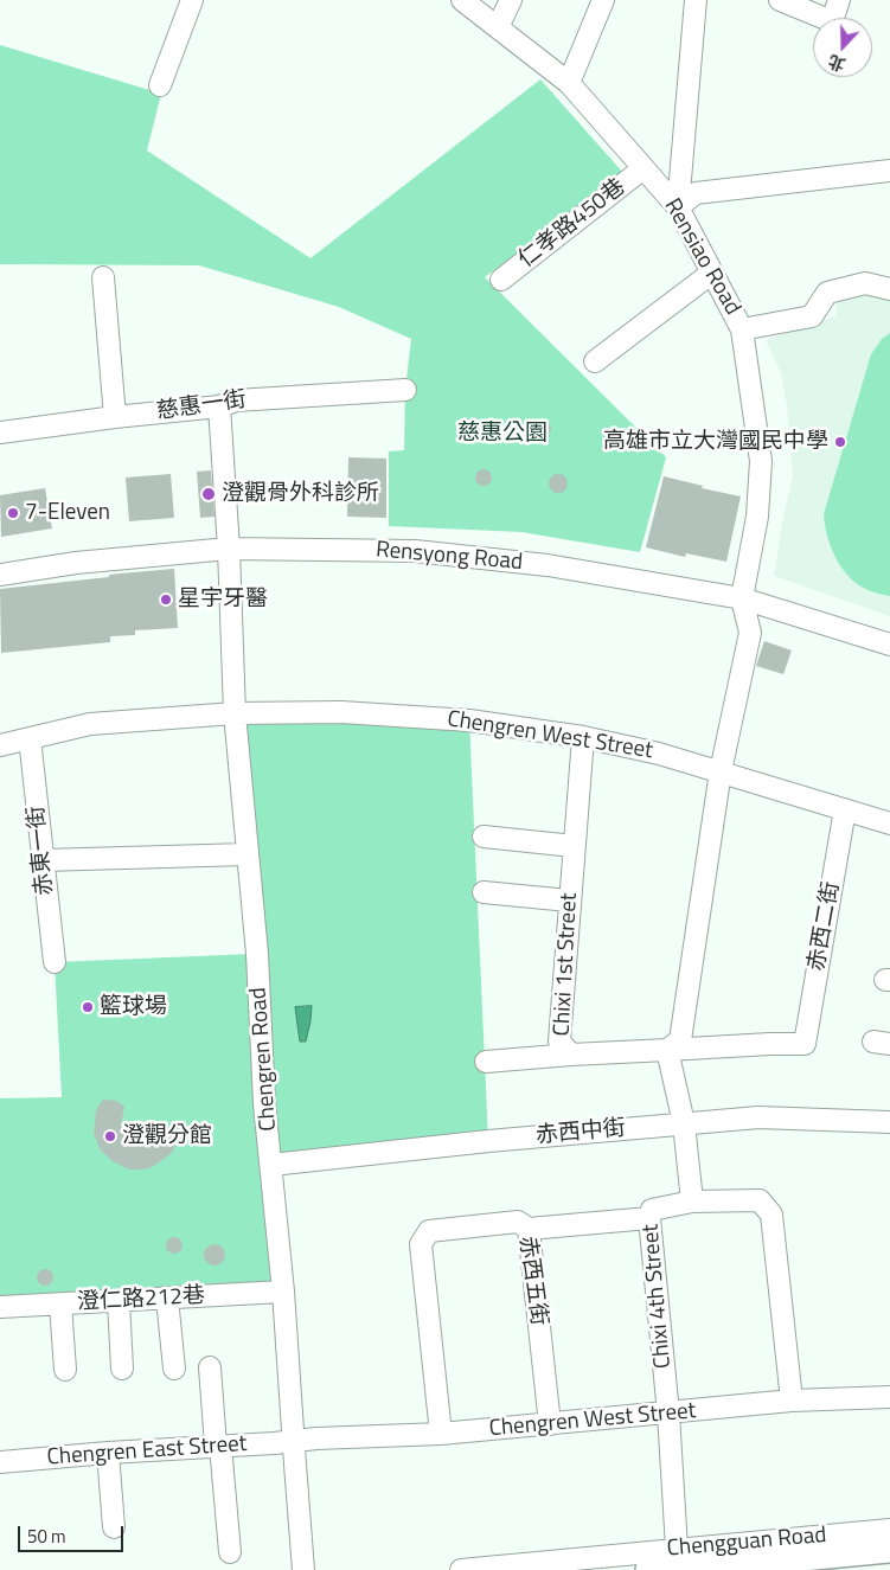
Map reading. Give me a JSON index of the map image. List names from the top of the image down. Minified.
{"streets":{"street":["仁孝路450巷","Rensiao Road","慈惠一街","Rensyong Road","Chengren West Street","赤東一街","赤西二街","Chixi 1st Street","Chengren Road","赤西中街","赤西五街","Chixi 4th Street","澄仁路212巷","Chengren East Street","Chengguan Road"]},"crossings":[["仁孝路450巷","Rensiao Road"],["Rensiao Road","Rensyong Road"],["慈惠一街","Chengren Road"],["Rensyong Road","Chengren Road"],["Chengren West Street","赤西二街"],["Chengren West Street","Chixi 1st Street"],["Chengren West Street","Chengren Road"],["Chengren West Street","赤西五街"],["Chengren West Street","Chixi 4th Street"],["Chengren West Street","Chengren East Street"],["赤西二街","Chixi 1st Street"],["Chengren Road","赤西中街"],["Chengren Road","澄仁路212巷"],["Chengren Road","Chengren East Street"],["Chixi 4th Street","Chengguan Road"]],"parks":["慈惠公園"],"places":["高雄市立大灣國民中學","澄觀骨外科診所","7-Eleven","星宇牙醫","籃球場","澄觀分館"],"scale_bar":"50 m","north":"bottom"}
